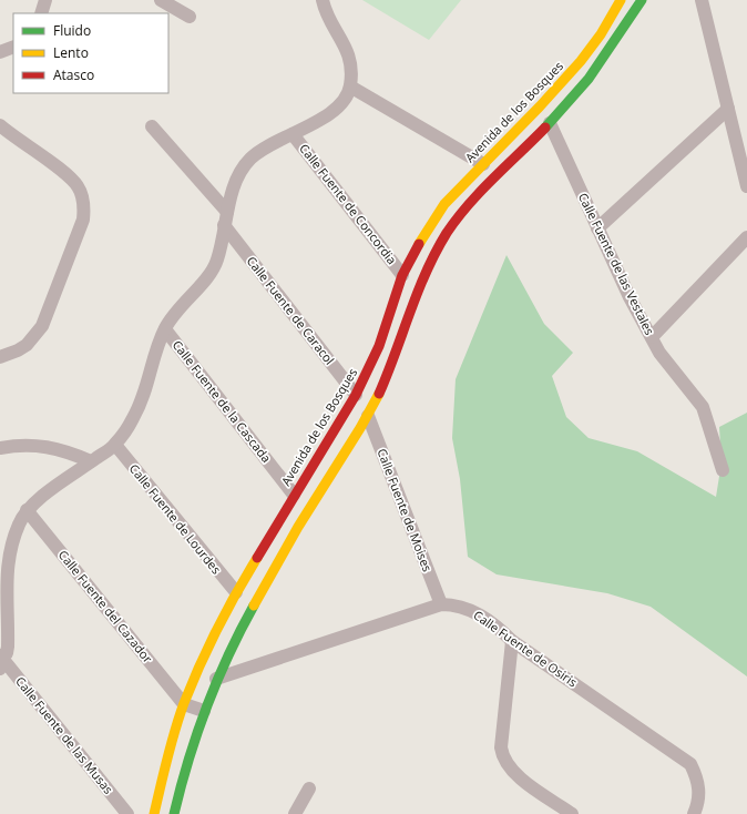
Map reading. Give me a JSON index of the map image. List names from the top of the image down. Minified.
{"streets":{"main road":["Avenida de los Bosques"],"street":["Calle Fuente de Concordia","Calle Fuente de las Vestales","Calle Fuente de Caracol","Calle Fuente de la Cascada","Calle Fuente de Moises","Calle Fuente de Lourdes","Calle Fuente del Cazador","Calle Fuente de Osiris","Calle Fuente de las Musas"]},"crossings":[["Avenida de los Bosques","Calle Fuente de Concordia"],["Avenida de los Bosques","Calle Fuente de Caracol"],["Avenida de los Bosques","Calle Fuente de la Cascada"],["Avenida de los Bosques","Calle Fuente de Lourdes"],["Avenida de los Bosques","Calle Fuente del Cazador"],["Calle Fuente de Moises","Calle Fuente de Osiris"]],"legend":["Fluido","Lento","Atasco"]}
